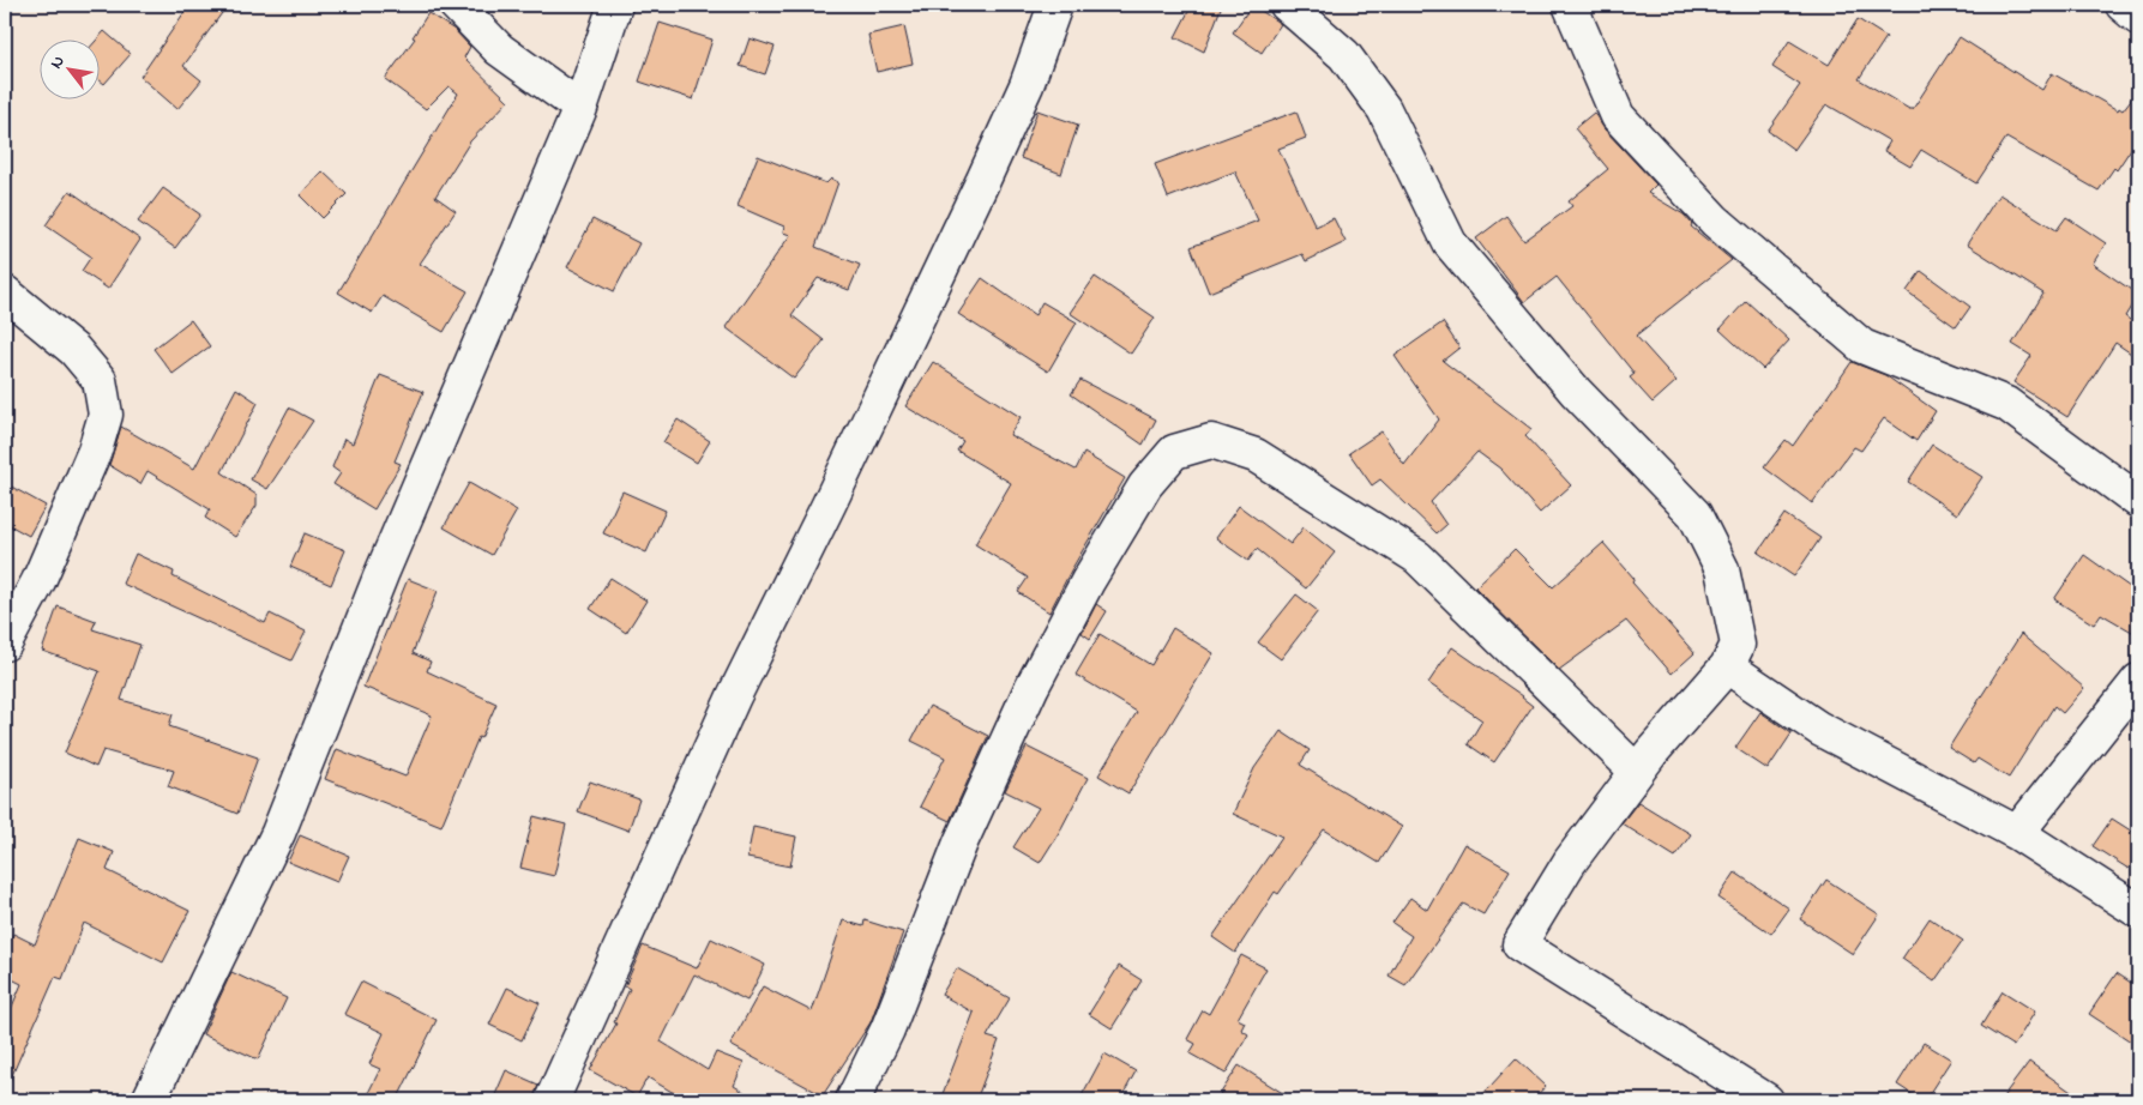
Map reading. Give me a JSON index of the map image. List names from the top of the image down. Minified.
{"north":"top left"}
